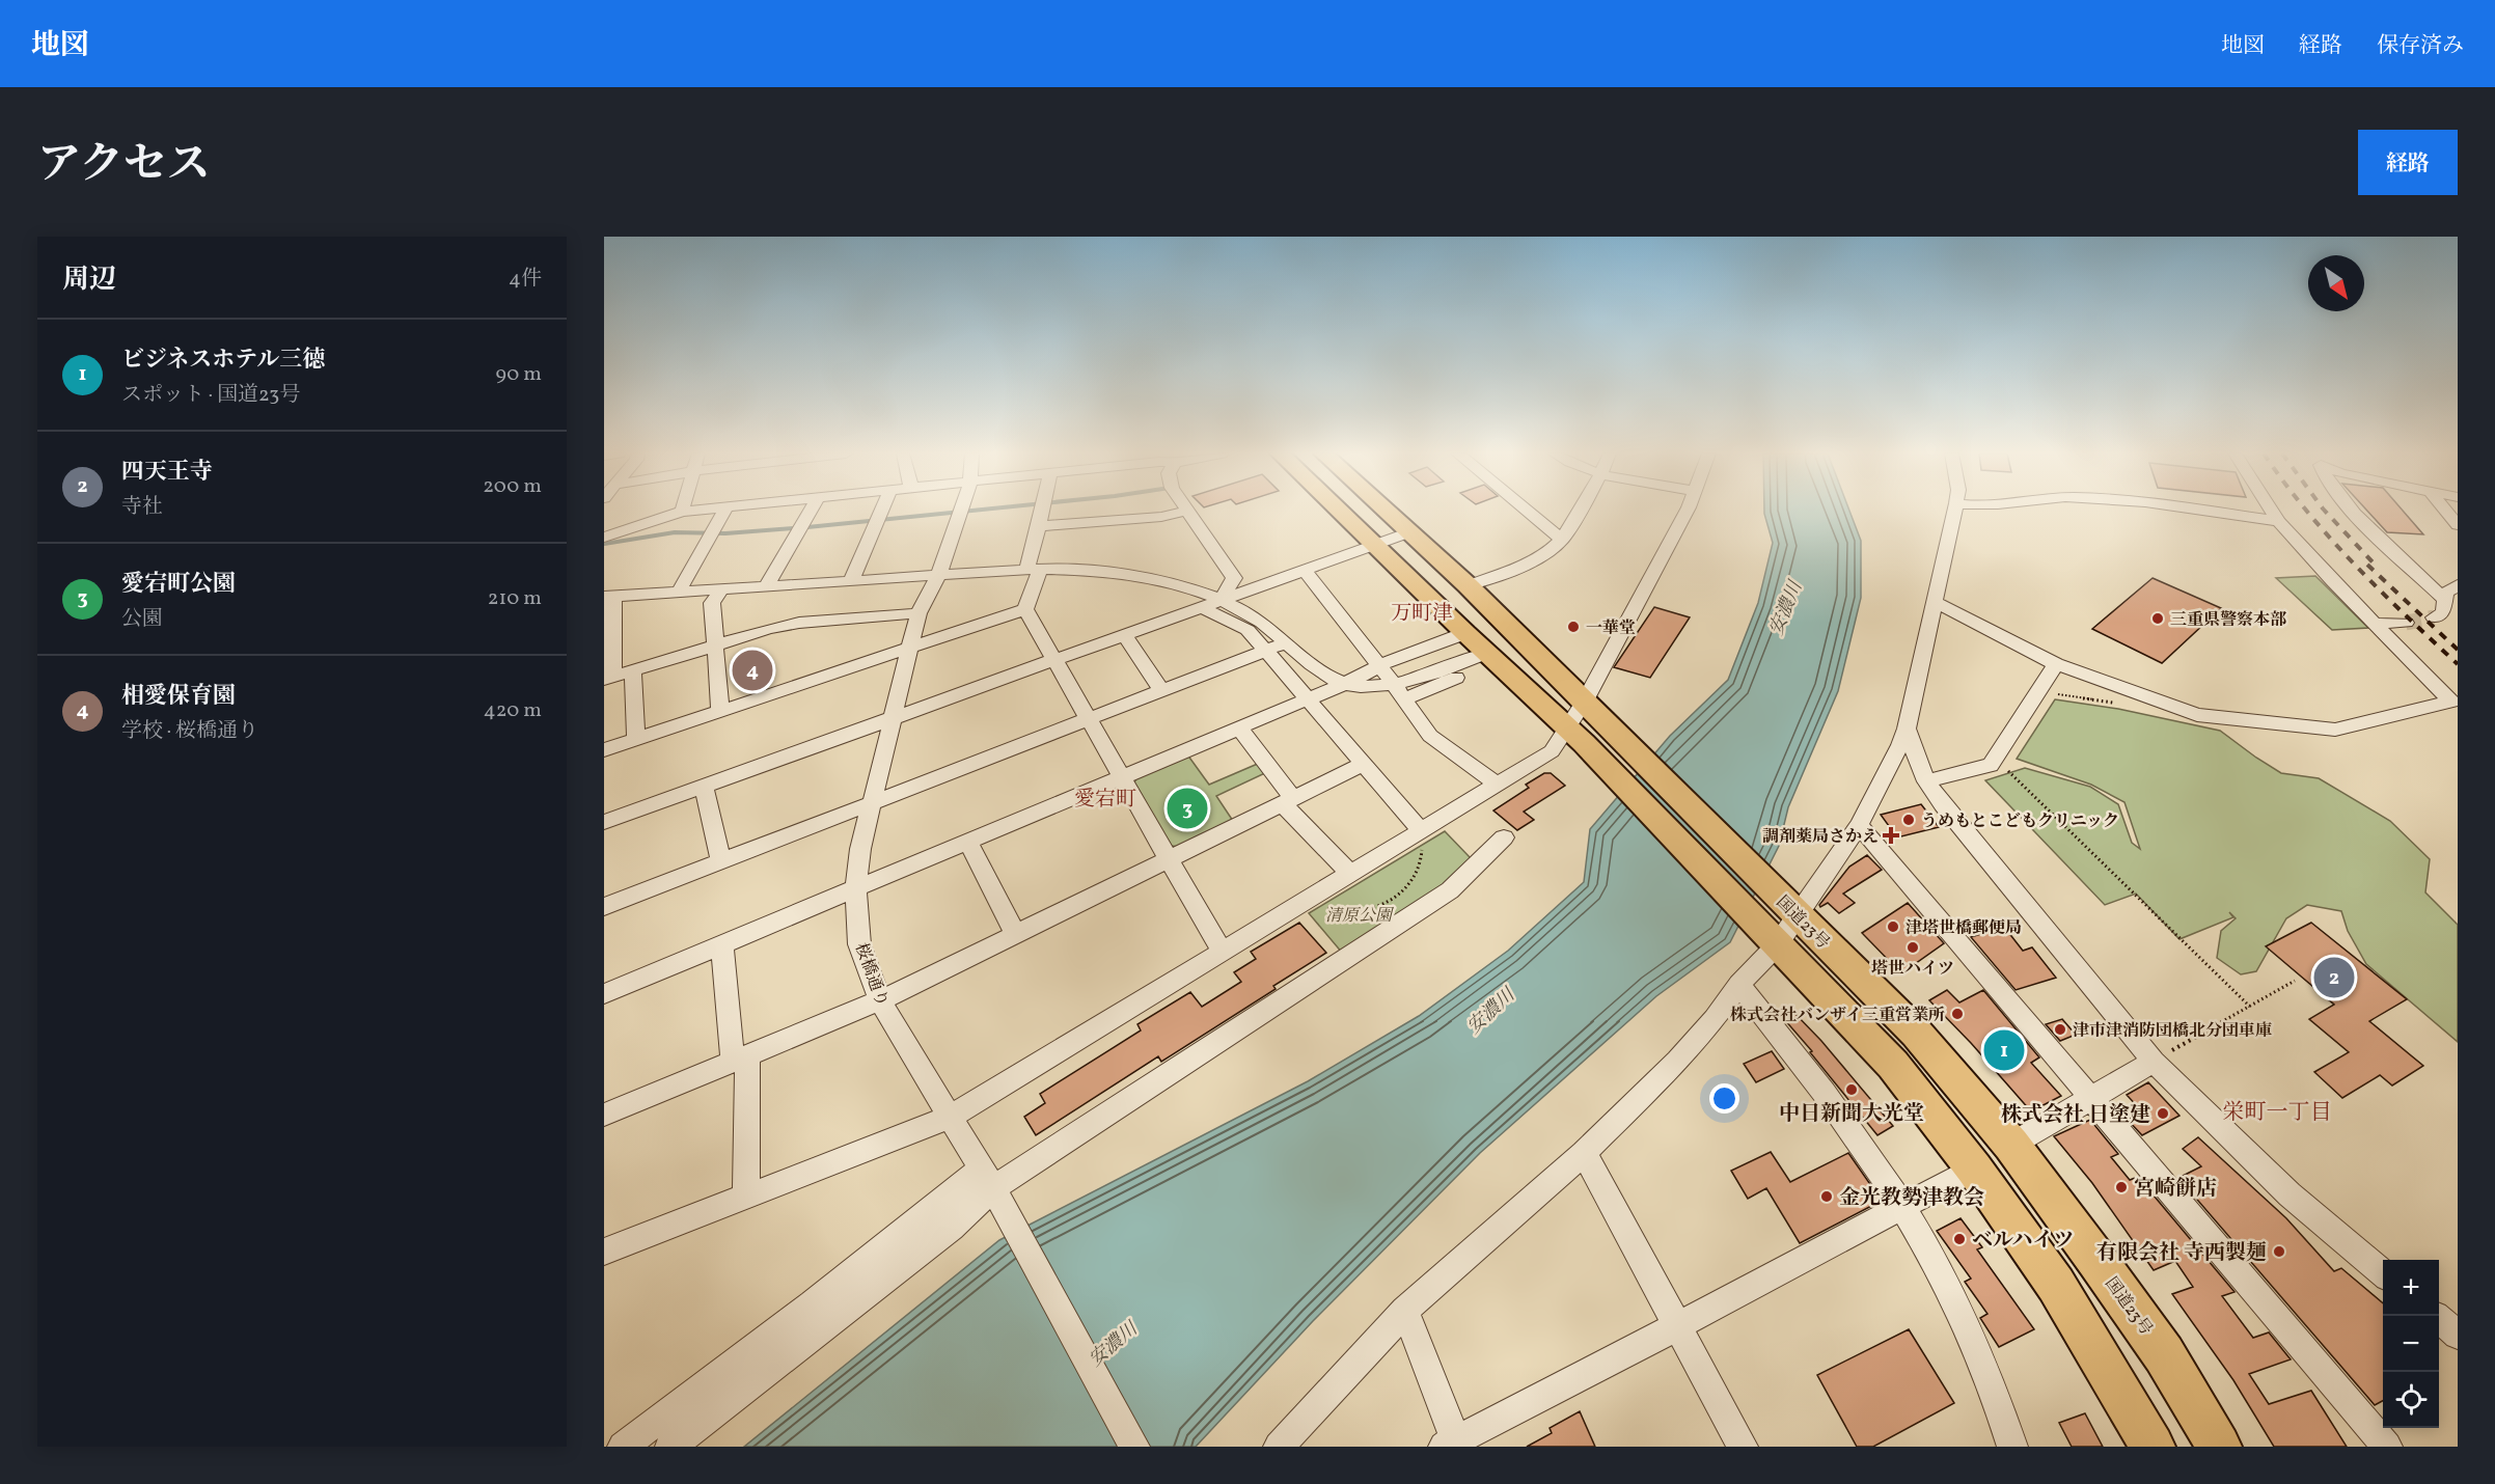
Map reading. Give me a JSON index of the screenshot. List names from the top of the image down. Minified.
{"streets":{"highway":["国道23号"],"street":["桜橋通り"]},"districts":["万町津","愛宕町","栄町一丁目"],"water":["安濃川"],"parks":["清原公園"],"places":{"other":["三重県警察本部","一華堂","うめもとこどもクリニック","津塔世橋郵便局","塔世ハイツ","株式会社バンザイ三重営業所","津市津消防団橋北分団車庫","中日新聞大光堂","株式会社 日塗建","宮崎餅店","金光教勢津教会","ベルハイツ","有限会社 寺西製麺"],"health":["調剤薬局さかえ"]},"north":"bottom right","page":{"header":"地図","nav":["地図","経路","保存済み"],"title":"アクセス","buttons":"経路","heading":["周辺","4件"],"list":[{"mark":"1","name":"ビジネスホテル三徳","note":"スポット · 国道23号","value":"90 m"},{"mark":"2","name":"四天王寺","note":"寺社","value":"200 m"},{"mark":"3","name":"愛宕町公園","note":"公園","value":"210 m"},{"mark":"4","name":"相愛保育園","note":"学校 · 桜橋通り","value":"420 m"}],"pins":["4","3","2","1"],"map_buttons":["+","−"]}}
